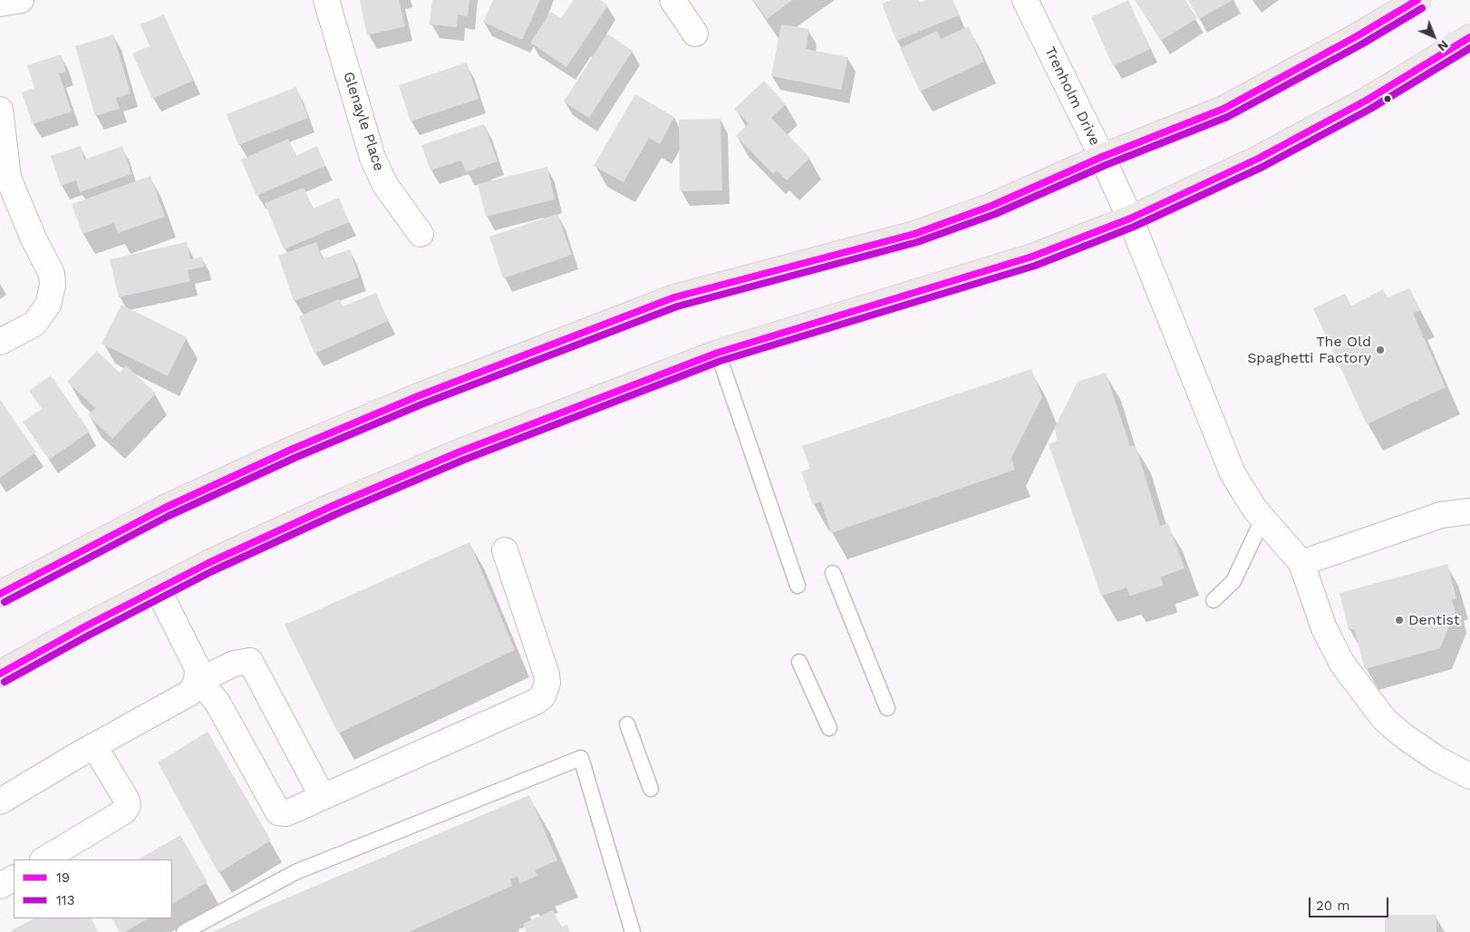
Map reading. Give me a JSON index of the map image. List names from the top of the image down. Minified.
{"streets":{"street":["Trenholm Drive","Glenayle Place"]},"places":["The Old Spaghetti Factory","Dentist"],"lines":["transit line 19","transit line 113"],"legend":["19","113"],"scale_bar":"20 m","north":"bottom right"}
